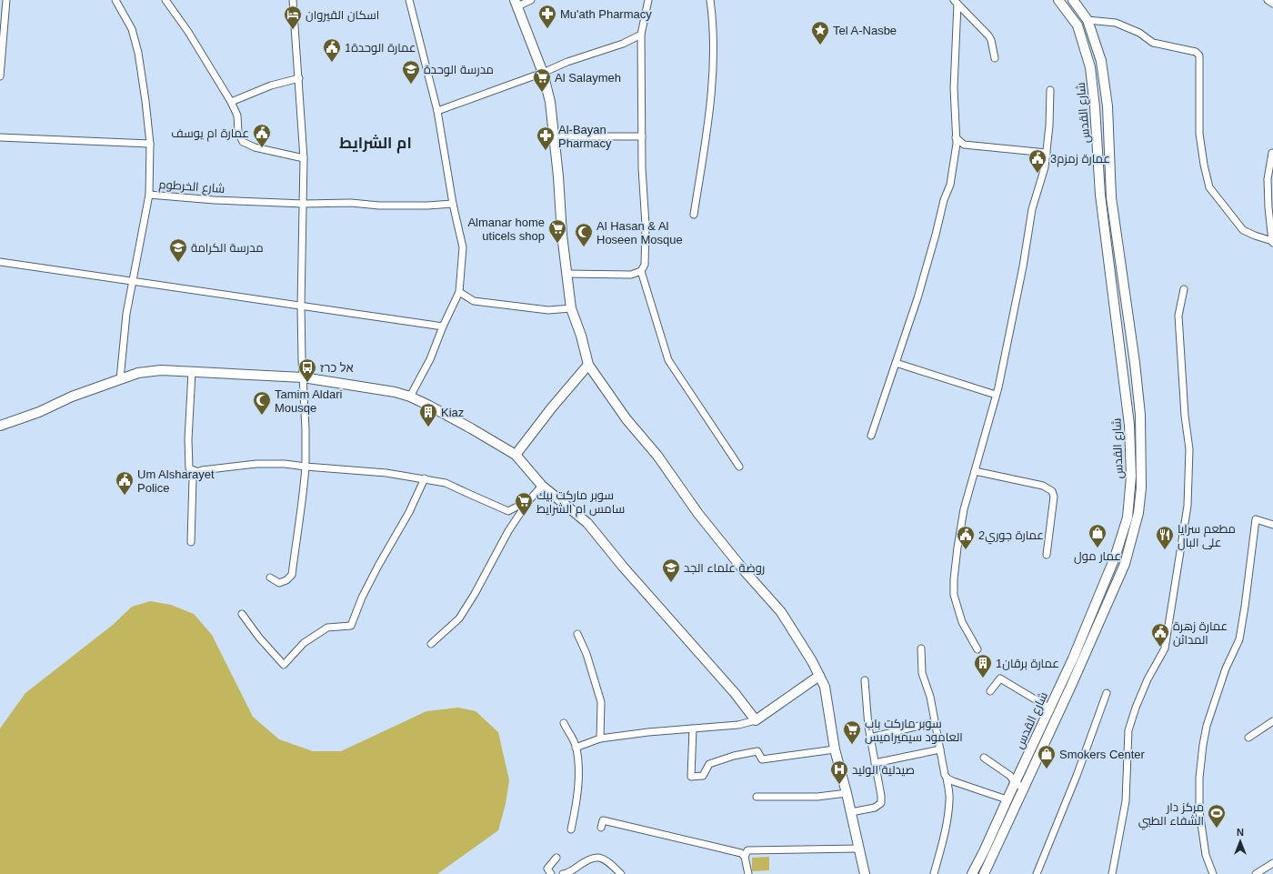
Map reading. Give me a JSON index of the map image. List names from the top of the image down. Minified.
{"streets":{"street":["شارع القدس","شارع الخرطوم"]},"districts":["ام الشرايط"],"places":{"pharmacy":["Mu'ath Pharmacy","Al-Bayan Pharmacy"],"hotel":["اسكان القيروان"],"place":["Tel A-Nasbe"],"public building":["عمارة الوحدة1","عمارة ام يوسف","عمارة زمزم3","Um Alsharayet Police","عمارة جوري2","عمارة زهرة المدائن"],"school or university":["مدرسة الوحدة","مدرسة الكرامة","روضة علماء الجد"],"supermarket":["Al Salaymeh","Almanar home uticels shop","سوبر ماركت بيك سامس ام الشرايط","سوبر ماركت باب العامود سيميراميس"],"mosque":["Al Hasan & Al Hoseen Mosque","Tamim Aldari Mousqe"],"bus stop":["אל כרז"],"building":["Kiaz","1عمارة برقان"],"shop":["عمار مول","Smokers Center"],"restaurant":["مطعم سرايا على البال"],"hospital":["صيدلية الوليد"],"sports":["مركز دار الشفاء الطبي"]},"north":"top"}
